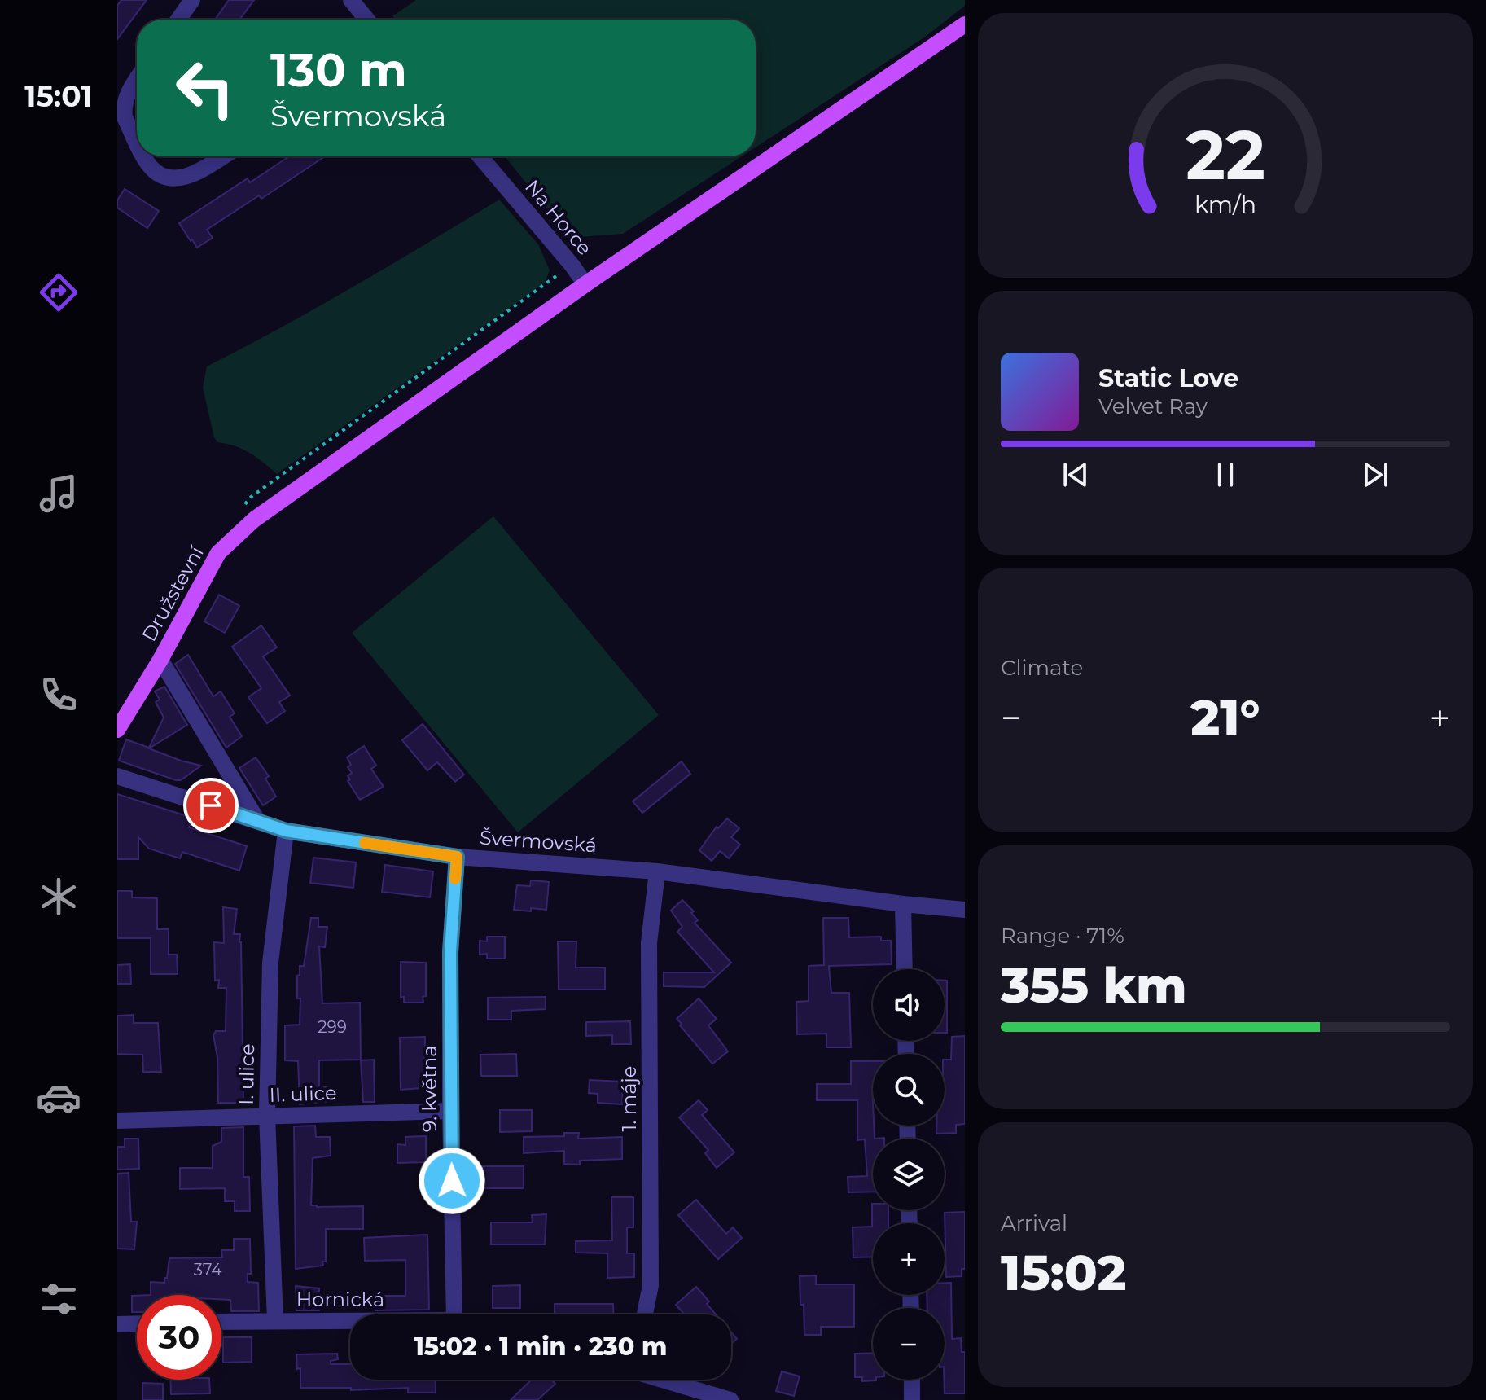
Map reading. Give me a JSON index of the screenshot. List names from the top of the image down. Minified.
{"streets":{"main road":["Družstevní"],"street":["Na Horce","Švermovská","I. ulice","9. května","II. ulice","1. máje","Hornická"]},"crossings":[["Na Horce","Družstevní"],["Švermovská","I. ulice"],["Švermovská","9. května"],["Švermovská","1. máje"],["I. ulice","II. ulice"],["I. ulice","Hornická"],["9. května","II. ulice"]],"house_numbers":["299","374"],"page":{"tabs":"15:01","turn":["130 m","Švermovská"],"song":["Static Love","Velvet Ray"],"tile":["Climate",["Range · 71%","355 km"],["Arrival","15:02"]],"heat":["−","21°","+"],"map_buttons":["+","−"],"limit":"30","trip":"15:02 · 1 min · 230 m","gauge":["22","km/h"]}}
